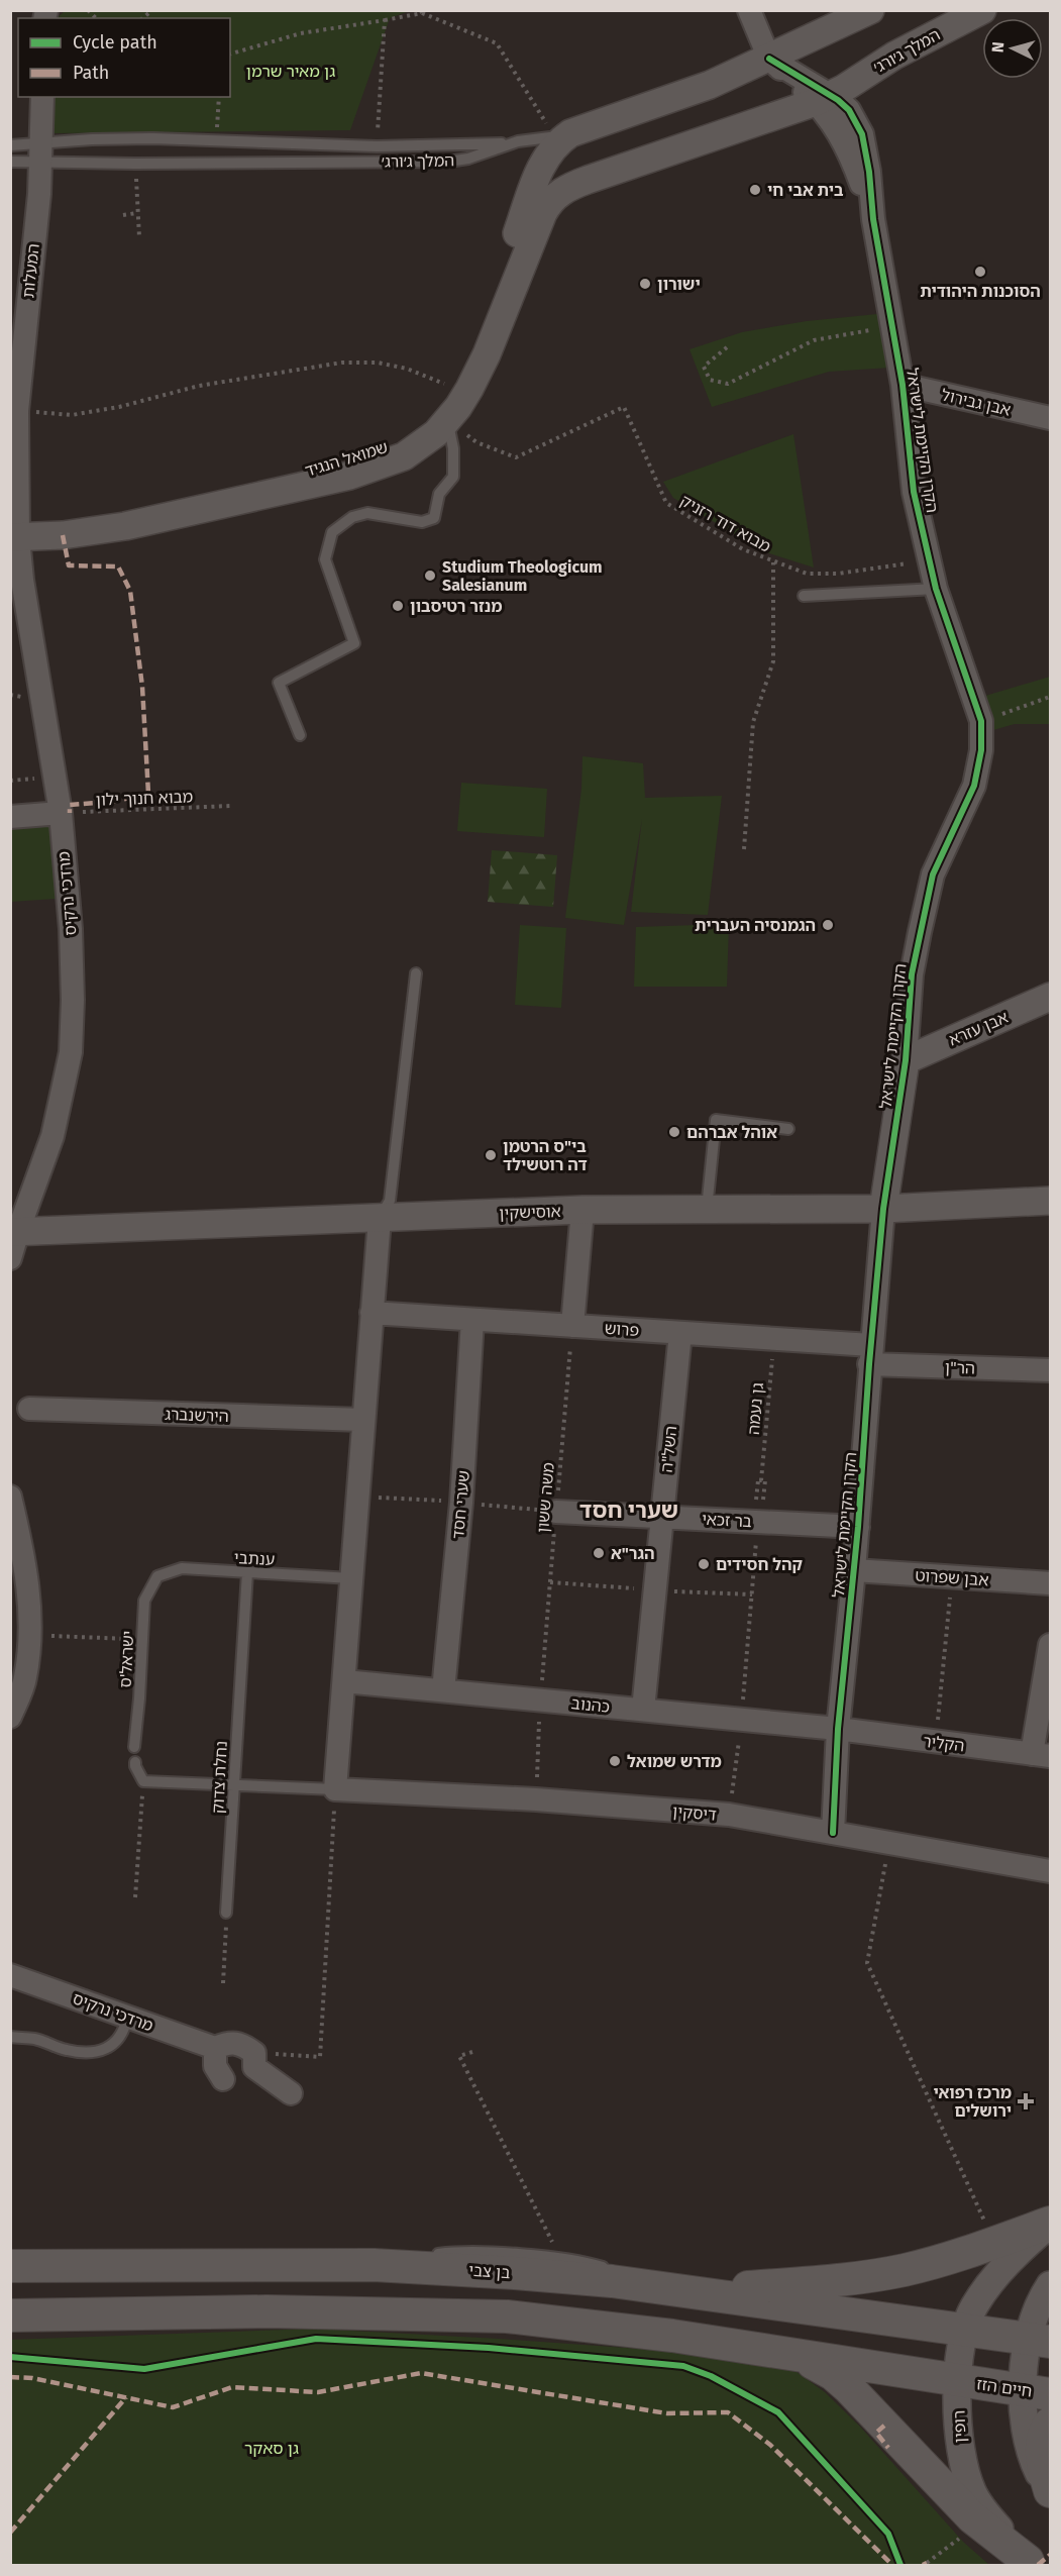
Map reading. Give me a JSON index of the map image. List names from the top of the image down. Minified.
{"streets":{"main road":["בן צבי","חיים הזז"],"street":["המלך ג׳ורג׳","המעלות","אבן גבירול","הקרן הקיימת לישראל","שמואל הנגיד","מרדכי נרקיס","אבן עזרא","אוסישקין","פרוש","הר\"ן","הירשנברג","השל\"ה","שערי חסד","בר זכאי","אבן שפרוט","כהנוב","הקליר","דיסקין","רופין"],"lane":["ענתבי","ישראל'ס","נחלת צדוק"],"path":["מבוא דוד רזניק","מבוא חנוך ילון","גן נעמה","משה ששון"]},"crossings":[["המלך ג׳ורג׳","המעלות"],["המלך ג׳ורג׳","הקרן הקיימת לישראל"],["המלך ג׳ורג׳","שמואל הנגיד"],["המעלות","שמואל הנגיד"],["המעלות","מרדכי נרקיס"],["אבן גבירול","הקרן הקיימת לישראל"],["הקרן הקיימת לישראל","מבוא דוד רזניק"],["הקרן הקיימת לישראל","אבן עזרא"],["הקרן הקיימת לישראל","אוסישקין"],["הקרן הקיימת לישראל","פרוש"],["הקרן הקיימת לישראל","הר\"ן"],["הקרן הקיימת לישראל","בר זכאי"],["הקרן הקיימת לישראל","אבן שפרוט"],["הקרן הקיימת לישראל","כהנוב"],["הקרן הקיימת לישראל","הקליר"],["הקרן הקיימת לישראל","דיסקין"],["שמואל הנגיד","מבוא דוד רזניק"],["שמואל הנגיד","מרדכי נרקיס"],["מבוא חנוך ילון","מרדכי נרקיס"],["מרדכי נרקיס","אוסישקין"],["פרוש","הר\"ן"],["פרוש","גן נעמה"],["פרוש","השל\"ה"],["פרוש","משה ששון"],["פרוש","שערי חסד"],["השל\"ה","בר זכאי"],["השל\"ה","כהנוב"],["משה ששון","בר זכאי"],["שערי חסד","כהנוב"],["ענתבי","ישראל'ס"],["ענתבי","נחלת צדוק"],["כהנוב","הקליר"],["בן צבי","רופין"],["חיים הזז","רופין"]],"districts":["שערי חסד"],"parks":["גן מאיר שרמן","גן סאקר"],"places":{"other":["בית אבי חי","הסוכנות היהודית","ישורון","Studium Theologicum Salesianum","מנזר רטיסבון","הגמנסיה העברית","אוהל אברהם","בי\"ס הרטמן דה רוטשילד","הגר\"א","קהל חסידים","מדרש שמואל"],"health":["מרכז רפואי ירושלים"]},"legend":["Cycle path","Path"],"north":"left"}
